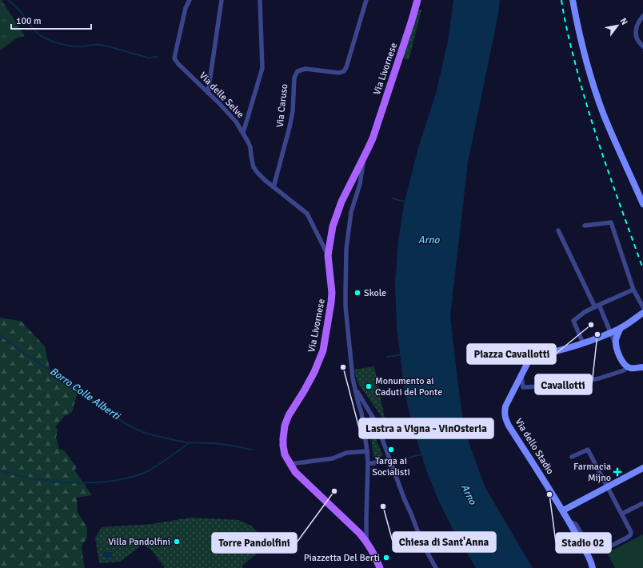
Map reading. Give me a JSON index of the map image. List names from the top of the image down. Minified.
{"streets":{"main road":["Via Livornese","Via dello Stadio"],"street":["Via delle Selve","Via Caruso"]},"crossings":[["Via Livornese","Via delle Selve"],["Via delle Selve","Via Caruso"]],"water":["Arno","Borro Colle Alberti"],"places":{"other":["Skole","Piazza Cavallotti","Cavallotti","Lastra a Vigna - VinOsteria","Monumento ai Caduti del Ponte","Targa ai Socialisti","Torre Pandolfini","Stadio 02","Chiesa di Sant'Anna","Villa Pandolfini","Piazzetta Del Berti"],"health":["Farmacia Mijno"]},"scale_bar":"100 m","north":"top right"}
